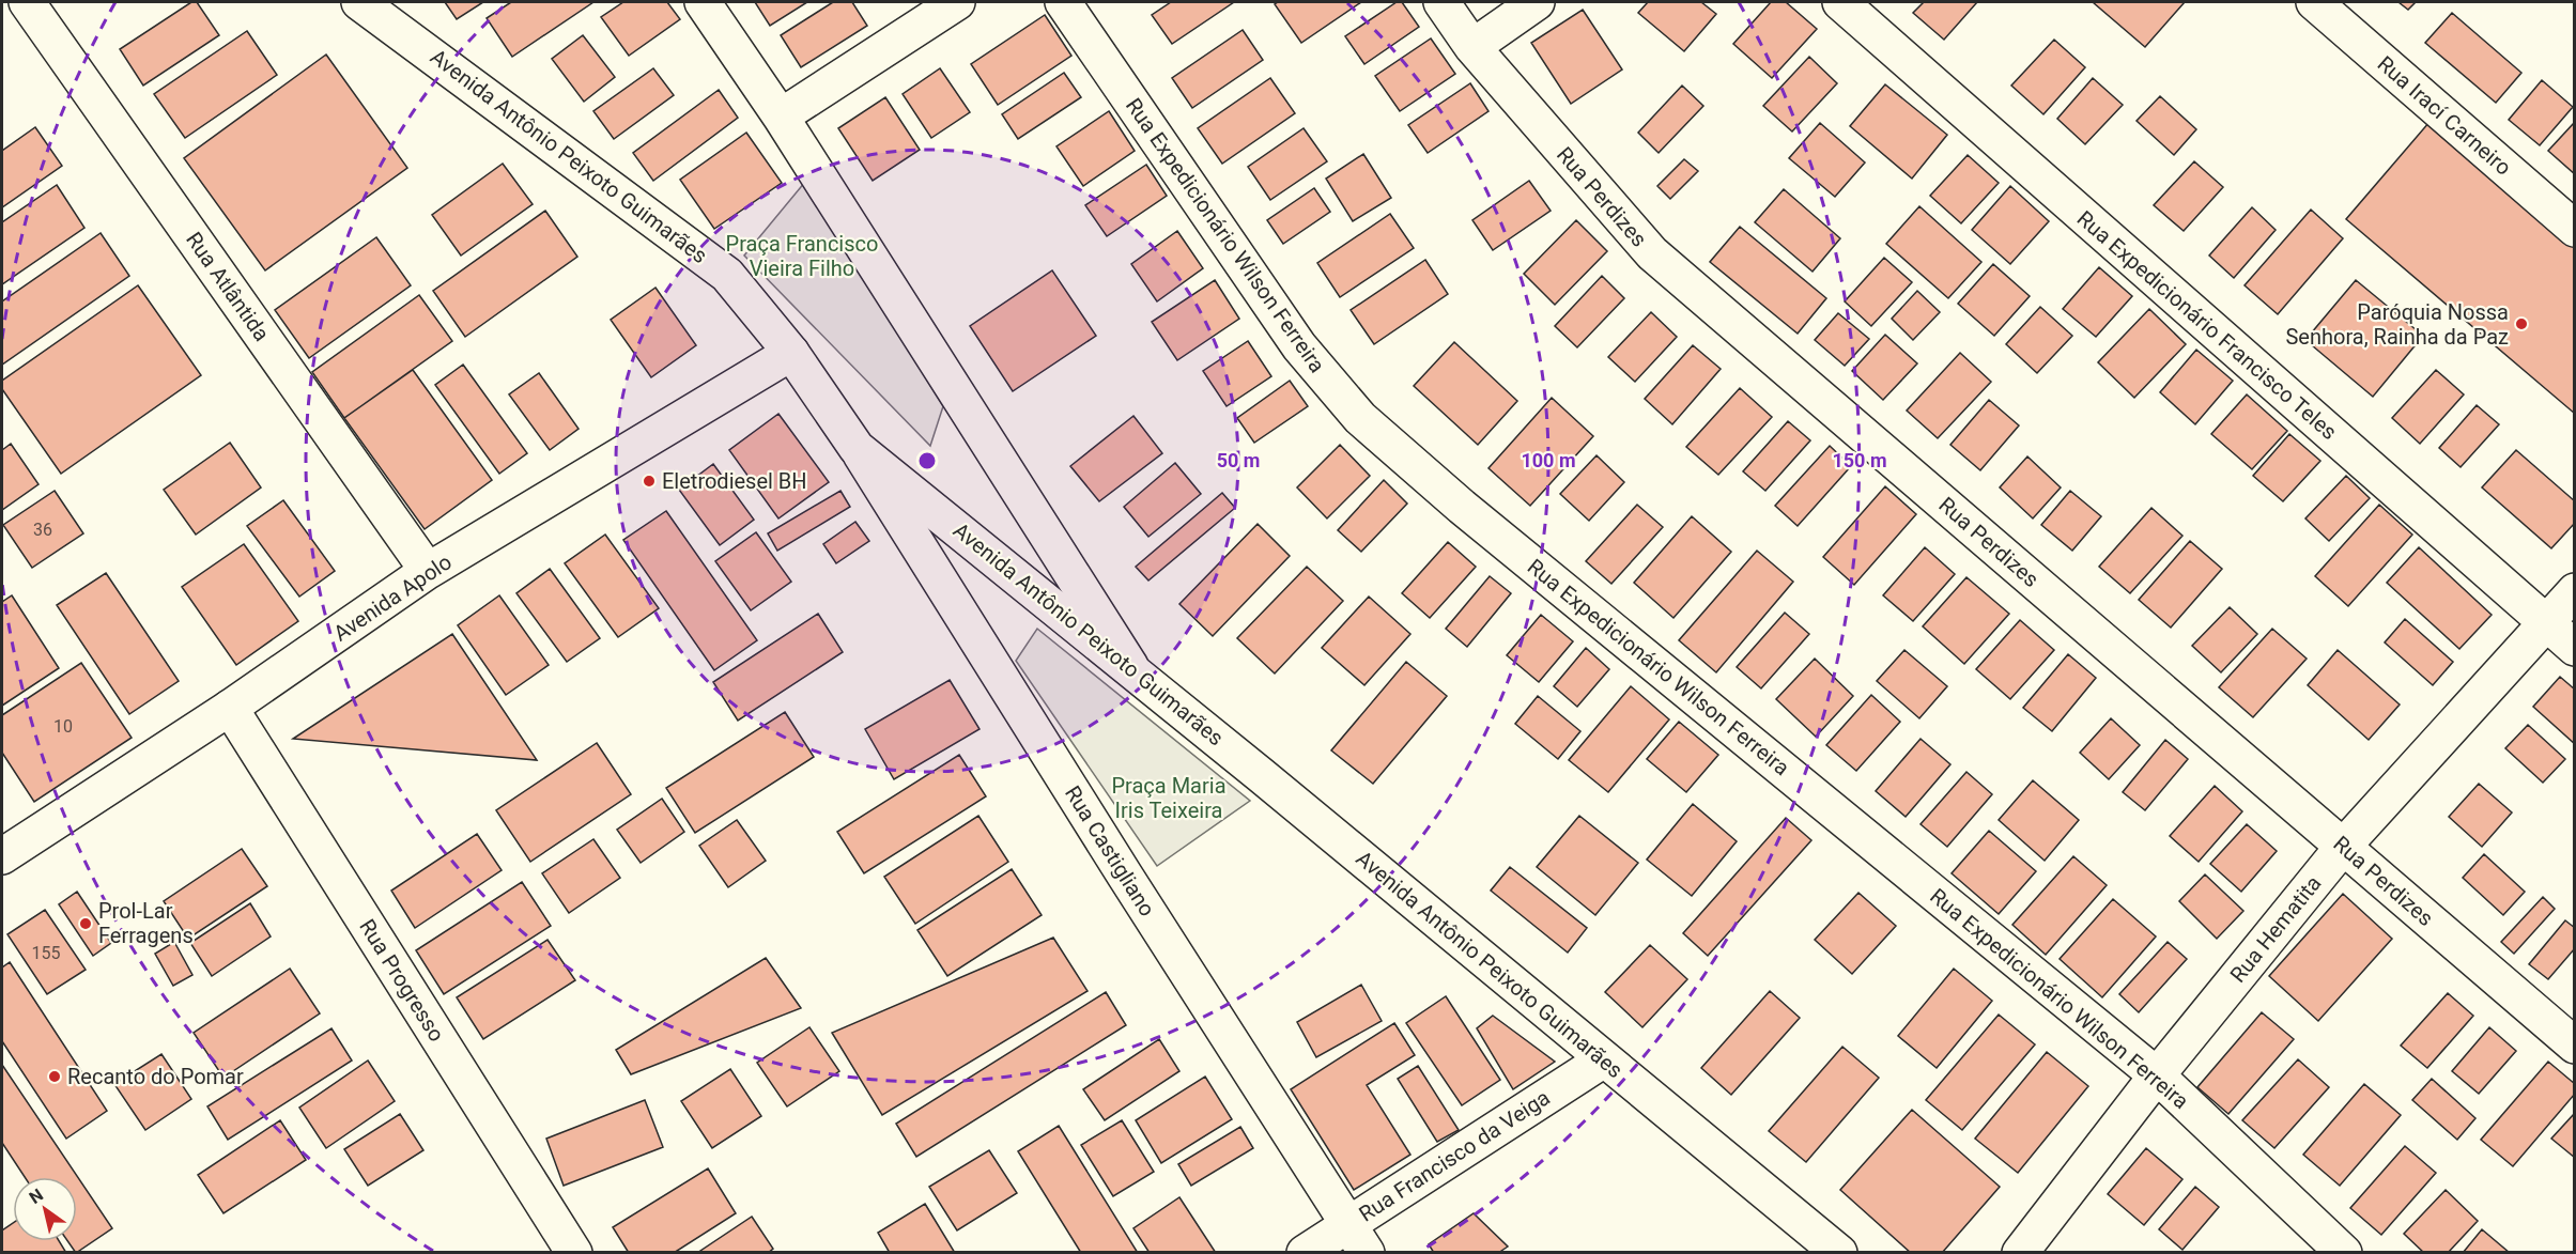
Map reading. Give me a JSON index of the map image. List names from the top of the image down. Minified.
{"streets":{"street":["Rua Irací Carneiro","Avenida Antônio Peixoto Guimarães","Rua Perdizes","Rua Expedicionário Wilson Ferreira","Rua Atlântida","Rua Expedicionário Francisco Teles","Avenida Apolo","Rua Castigliano","Rua Hematita","Rua Progresso","Rua Francisco da Veiga"]},"crossings":[["Avenida Antônio Peixoto Guimarães","Avenida Apolo"],["Avenida Antônio Peixoto Guimarães","Rua Castigliano"],["Avenida Antônio Peixoto Guimarães","Rua Francisco da Veiga"],["Rua Perdizes","Rua Hematita"],["Rua Expedicionário Wilson Ferreira","Rua Hematita"],["Rua Atlântida","Avenida Apolo"],["Rua Expedicionário Francisco Teles","Rua Hematita"],["Avenida Apolo","Rua Progresso"],["Rua Castigliano","Rua Francisco da Veiga"]],"parks":["Praça Francisco Vieira Filho","Praça Maria Iris Teixeira"],"places":["Paróquia Nossa Senhora, Rainha da Paz","Eletrodiesel BH","Prol-Lar Ferragens","Recanto do Pomar"],"house_numbers":["36","10","155"],"north":"top left","rings":["50 m","100 m","150 m"]}
